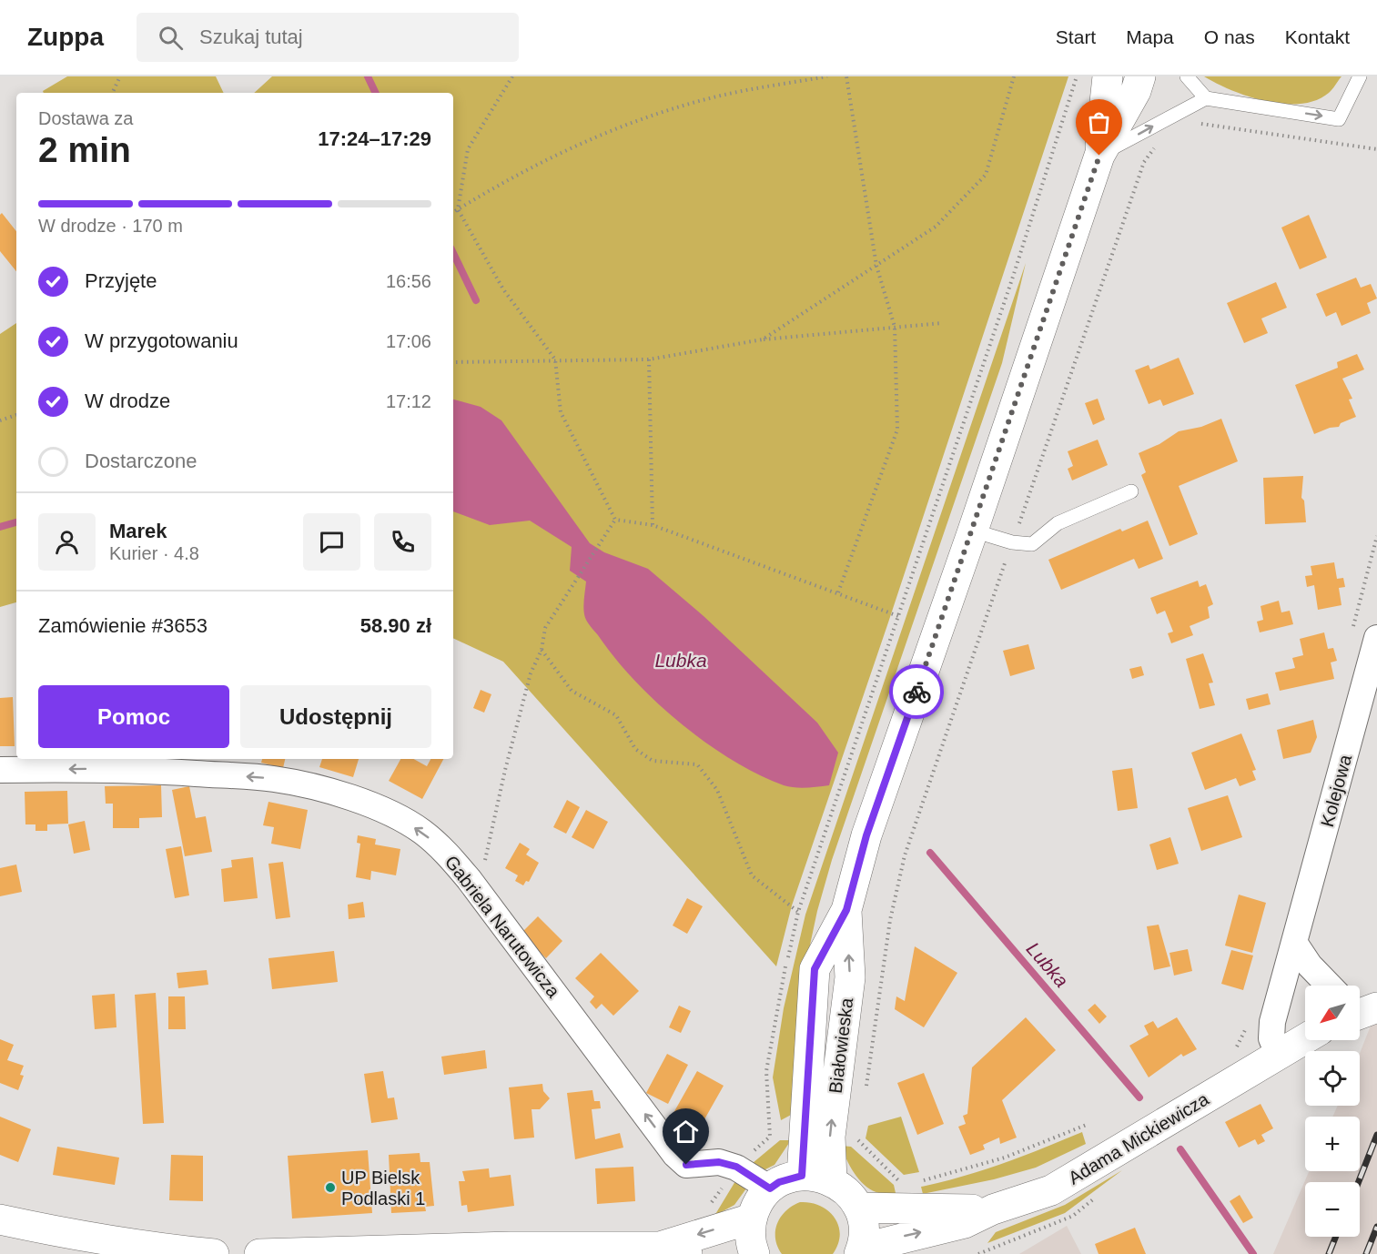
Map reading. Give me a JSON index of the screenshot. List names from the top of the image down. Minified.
{"streets":{"main road":["Białowieska","Adama Mickiewicza"],"street":["Kolejowa","Gabriela Narutowicza"]},"crossings":[["Kolejowa","Adama Mickiewicza"]],"one_way":["Gabriela Narutowicza"],"water":["Lubka"],"places":["UP Bielsk Podlaski 1"],"north":"bottom left","page":{"header":"Zuppa","search":"Szukaj tutaj","nav":["Start","Mapa","O nas","Kontakt"],"heading":["2 min","Dostawa za","17:24–17:29"],"panel":["Marek","Kurier · 4.8","Zamówienie #3653","58.90 zł"],"bar":"W drodze · 170 m","list":[["Przyjęte","16:56"],["W przygotowaniu","17:06"],["W drodze","17:12"],"Dostarczone"],"buttons":["Pomoc","Udostępnij"],"map_buttons":["+","−"]}}
